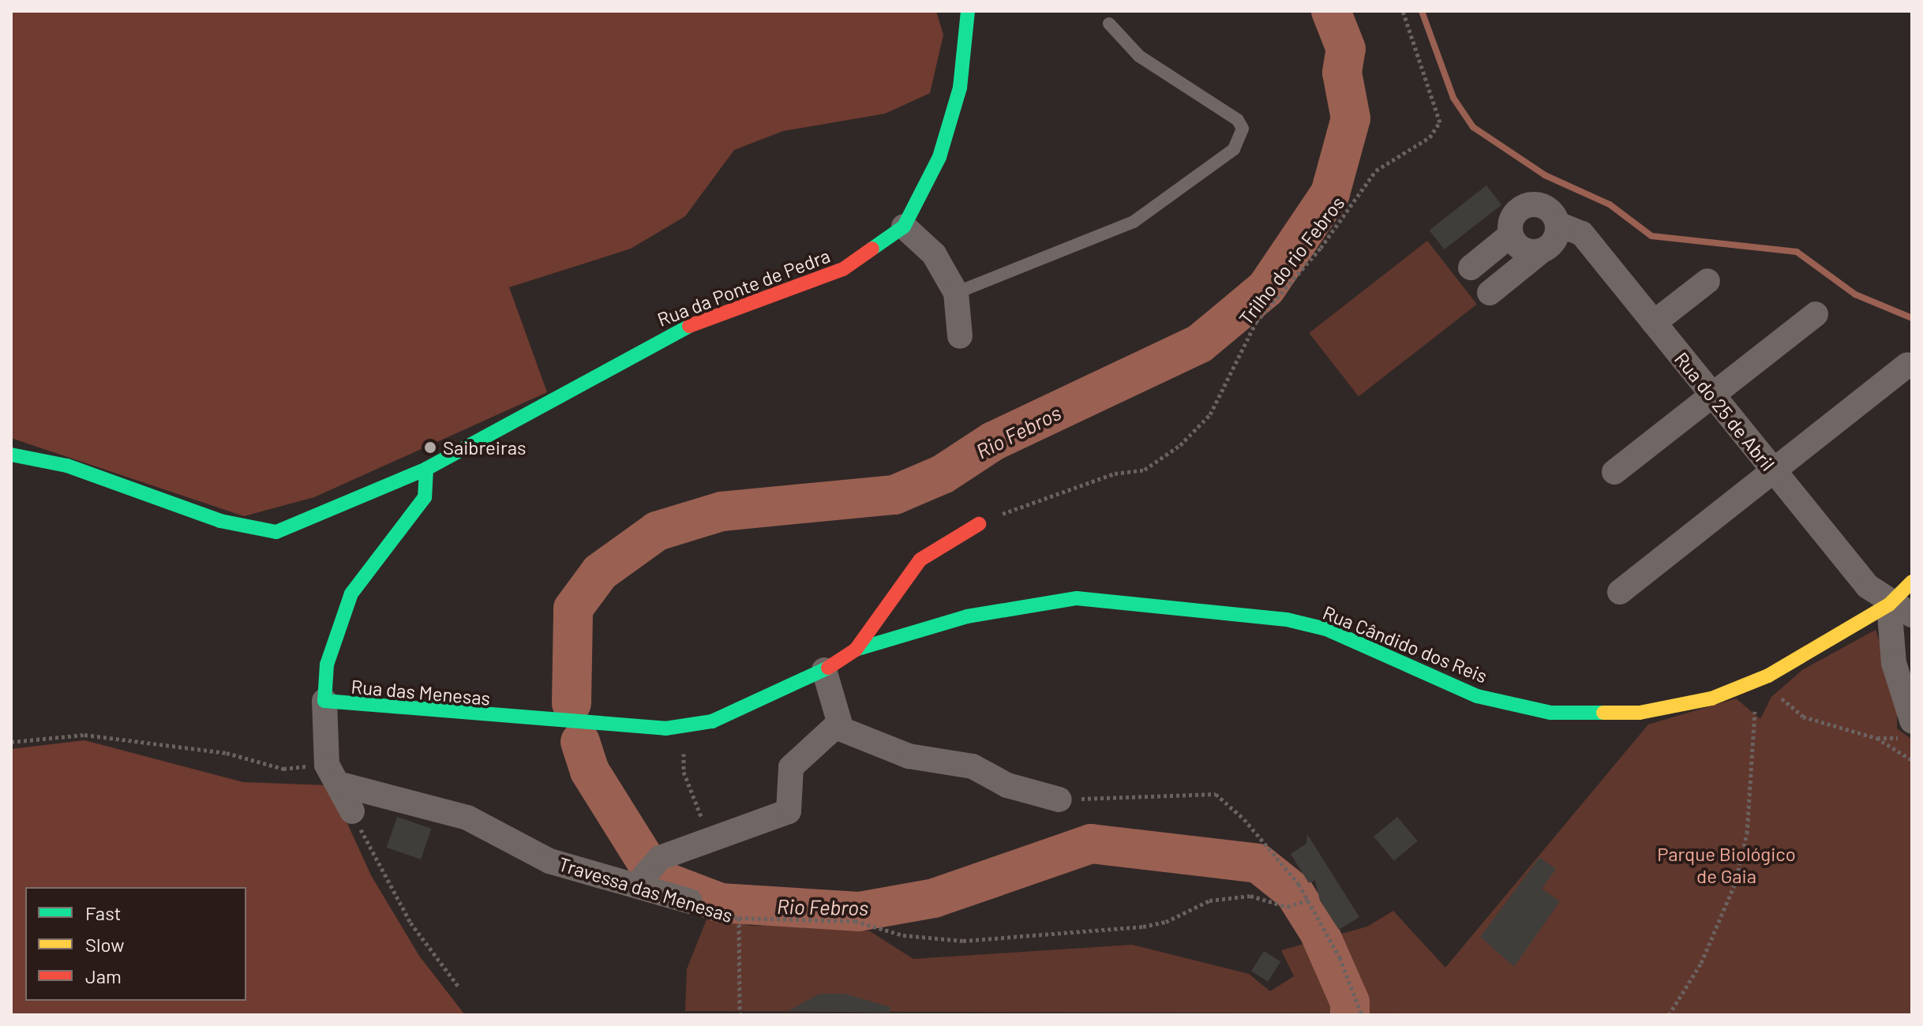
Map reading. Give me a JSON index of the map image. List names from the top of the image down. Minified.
{"streets":{"street":["Rua da Ponte de Pedra","Rua do 25 de Abril","Rua Cândido dos Reis","Rua das Menesas","Travessa das Menesas"],"path":["Trilho do rio Febros"]},"crossings":[["Trilho do rio Febros","Rua Cândido dos Reis"],["Rua da Ponte de Pedra","Rua das Menesas"],["Rua do 25 de Abril","Rua Cândido dos Reis"],["Rua Cândido dos Reis","Rua das Menesas"]],"water":["Rio Febros"],"parks":["Parque Biológico de Gaia"],"places":["Saibreiras"],"legend":["Fast","Slow","Jam"]}
